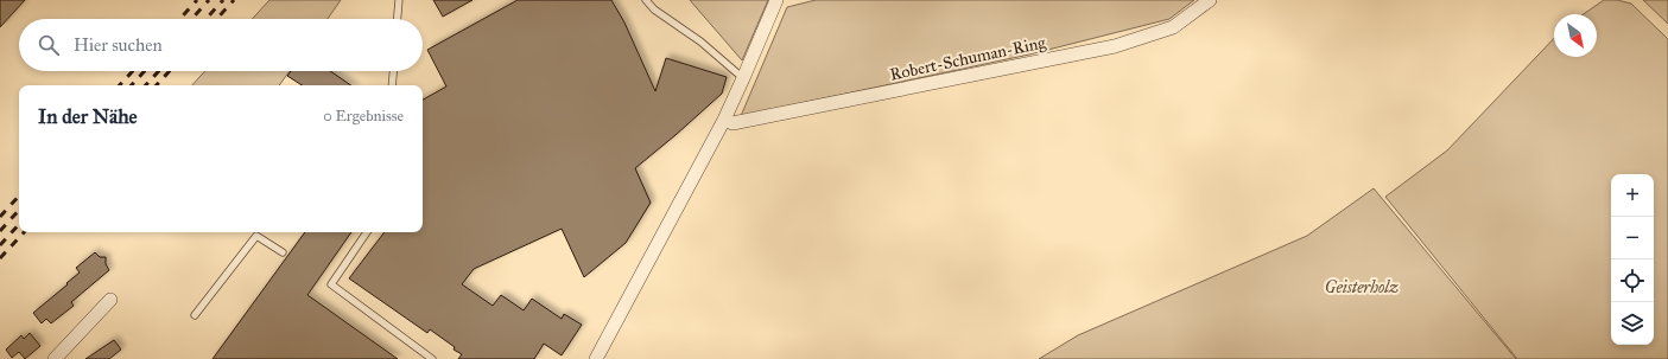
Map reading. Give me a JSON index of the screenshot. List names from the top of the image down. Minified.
{"streets":{"street":["Robert-Schuman-Ring"]},"parks":["Geisterholz"],"north":"bottom right","page":{"search":"Hier suchen","heading":["In der Nähe","0 Ergebnisse"],"map_buttons":["+","−"]}}
